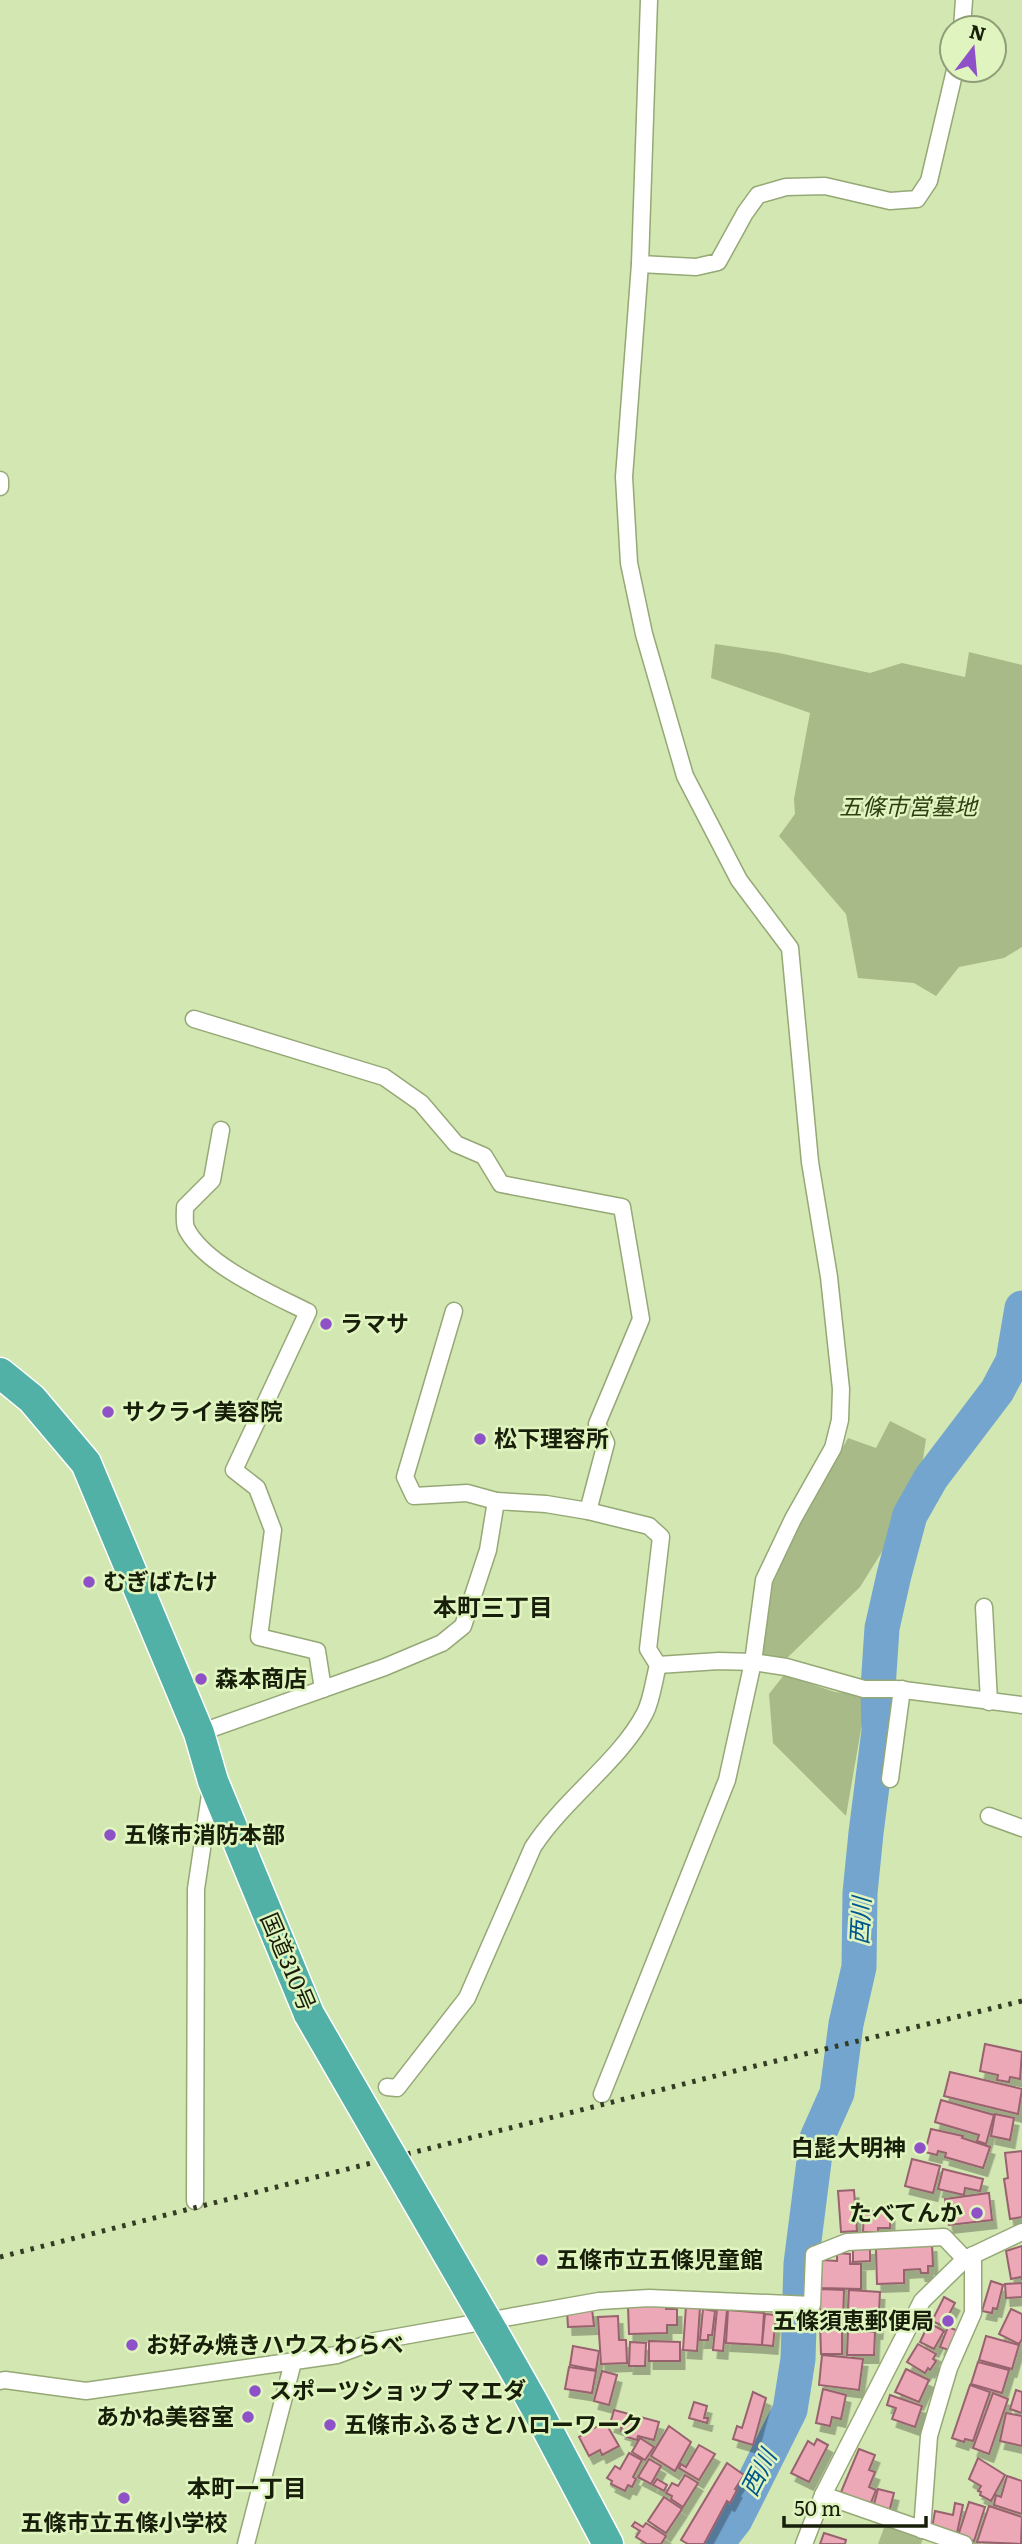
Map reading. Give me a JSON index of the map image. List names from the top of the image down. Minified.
{"streets":{"highway":["国道310号"]},"districts":["本町三丁目","本町一丁目"],"water":["西川"],"parks":["五條市営墓地"],"places":["ラマサ","サクライ美容院","松下理容所","むぎばたけ","森本商店","五條市消防本部","白髭大明神","たべてんか","五條市立五條児童館","五條須恵郵便局","お好み焼きハウス わらべ","スポーツショップ マエダ","あかね美容室","五條市ふるさとハローワーク","五條市立五條小学校"],"scale_bar":"50 m","north":"top"}
